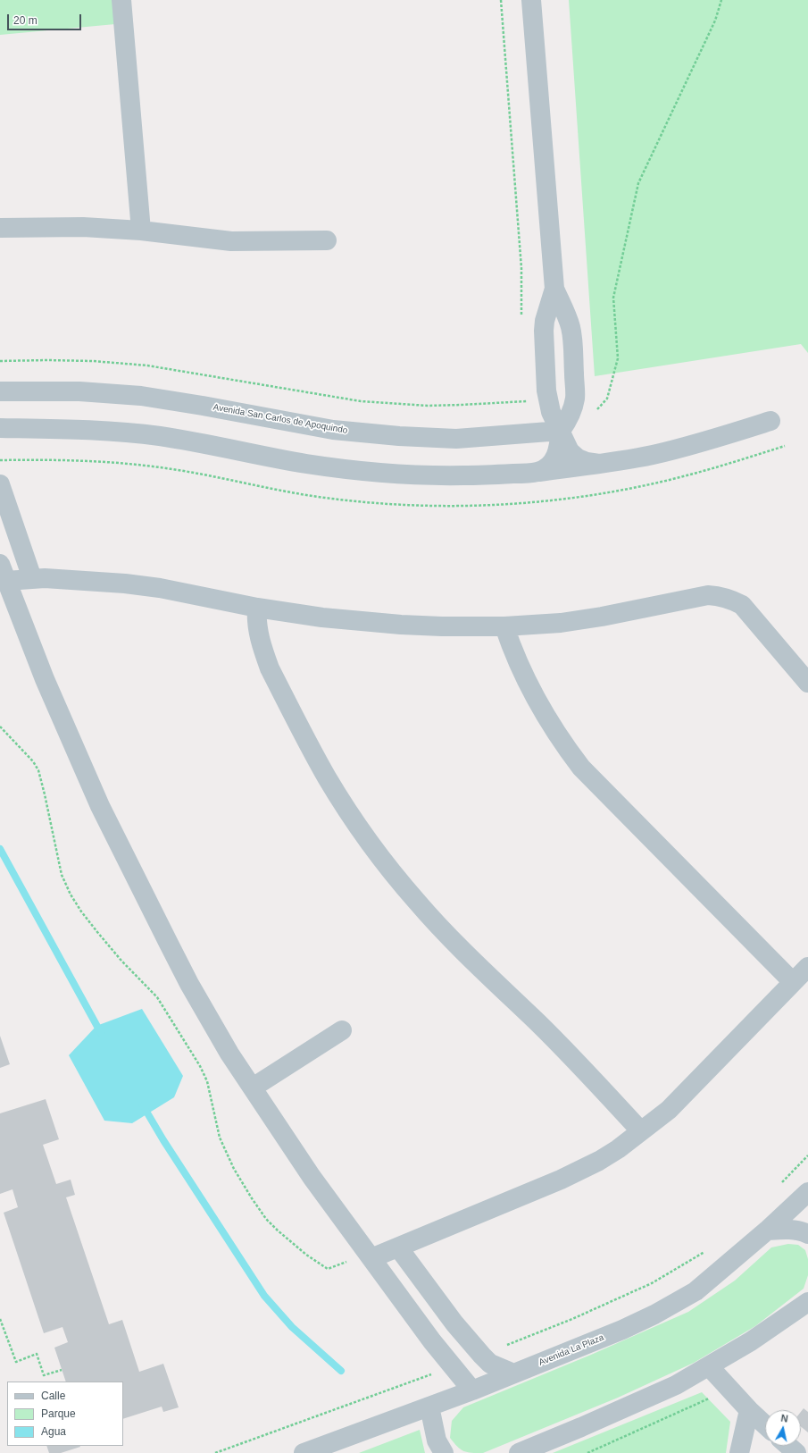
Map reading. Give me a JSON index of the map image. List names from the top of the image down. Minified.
{"streets":{"street":["Avenida San Carlos de Apoquindo","Avenida La Plaza"]},"legend":["Calle","Parque","Agua"],"scale_bar":"20 m","north":"top"}
